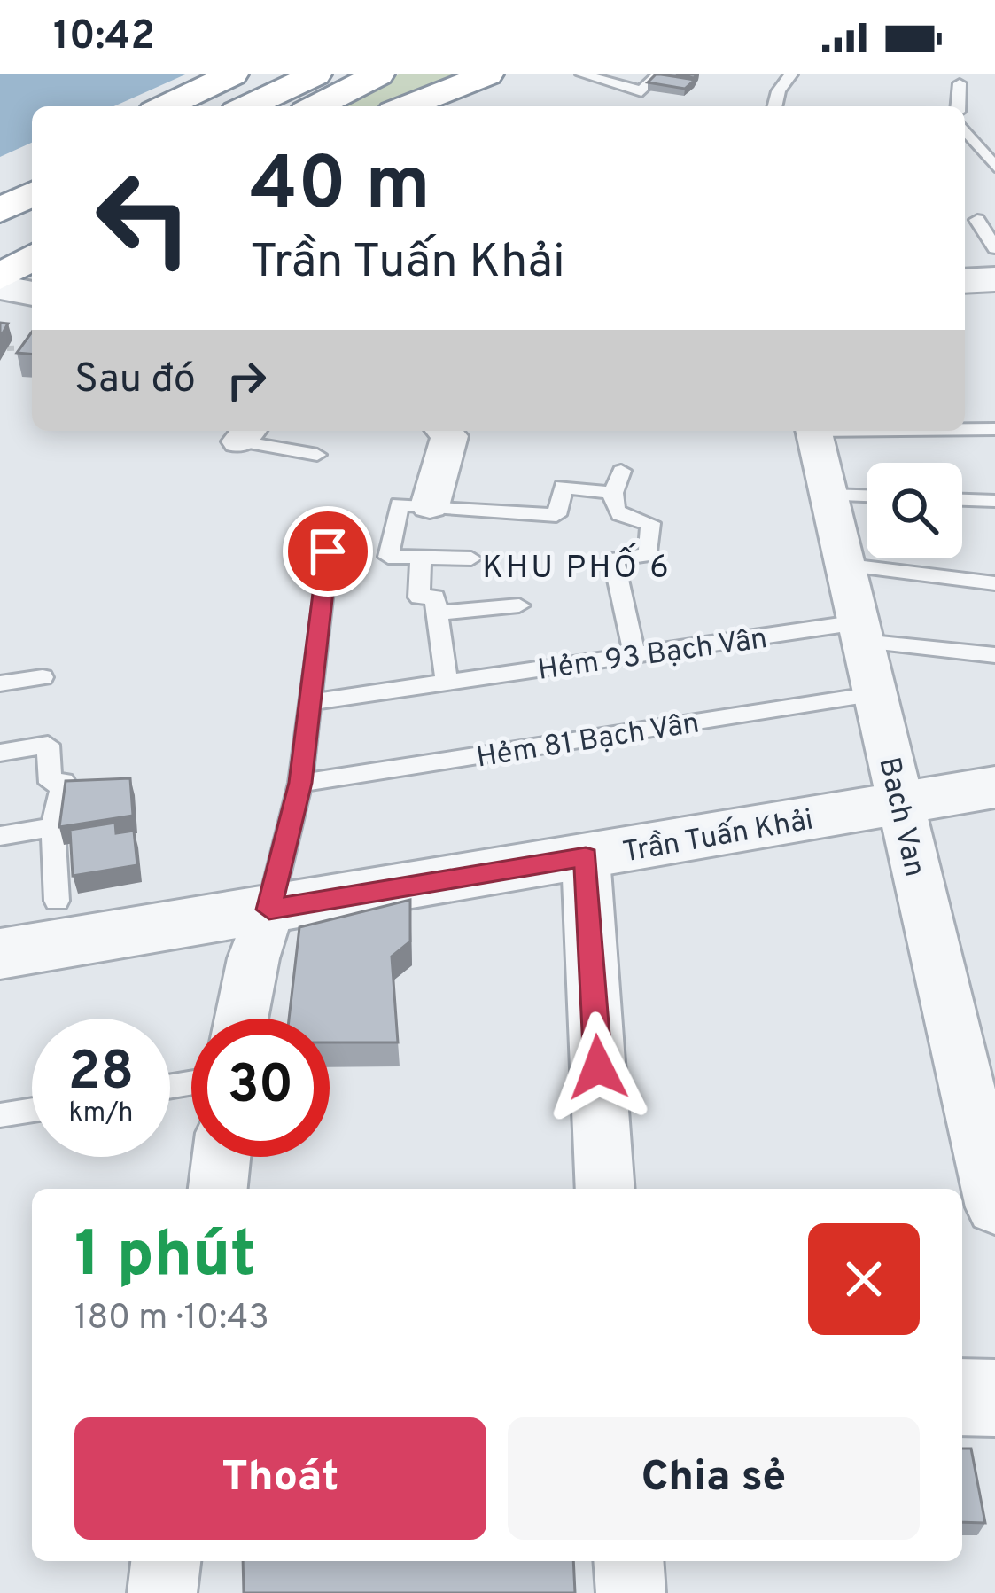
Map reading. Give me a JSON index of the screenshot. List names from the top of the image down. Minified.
{"streets":{"street":["Bach Van","Trần Tuấn Khải"],"lane":["Hẻm 93 Bạch Vân","Hẻm 81 Bạch Vân"]},"crossings":[["Hẻm 93 Bạch Vân","Bach Van"],["Hẻm 81 Bạch Vân","Bach Van"],["Bach Van","Trần Tuấn Khải"]],"districts":["KHU PHỐ 6"],"page":{"status":"10:42","turn":["40 m","Trần Tuấn Khải"],"then":"Sau đó","speed":"28 km/h","limit":"30","heading":["1 phút","180 m · 10:43"],"buttons":["Thoát","Chia sẻ"]}}
